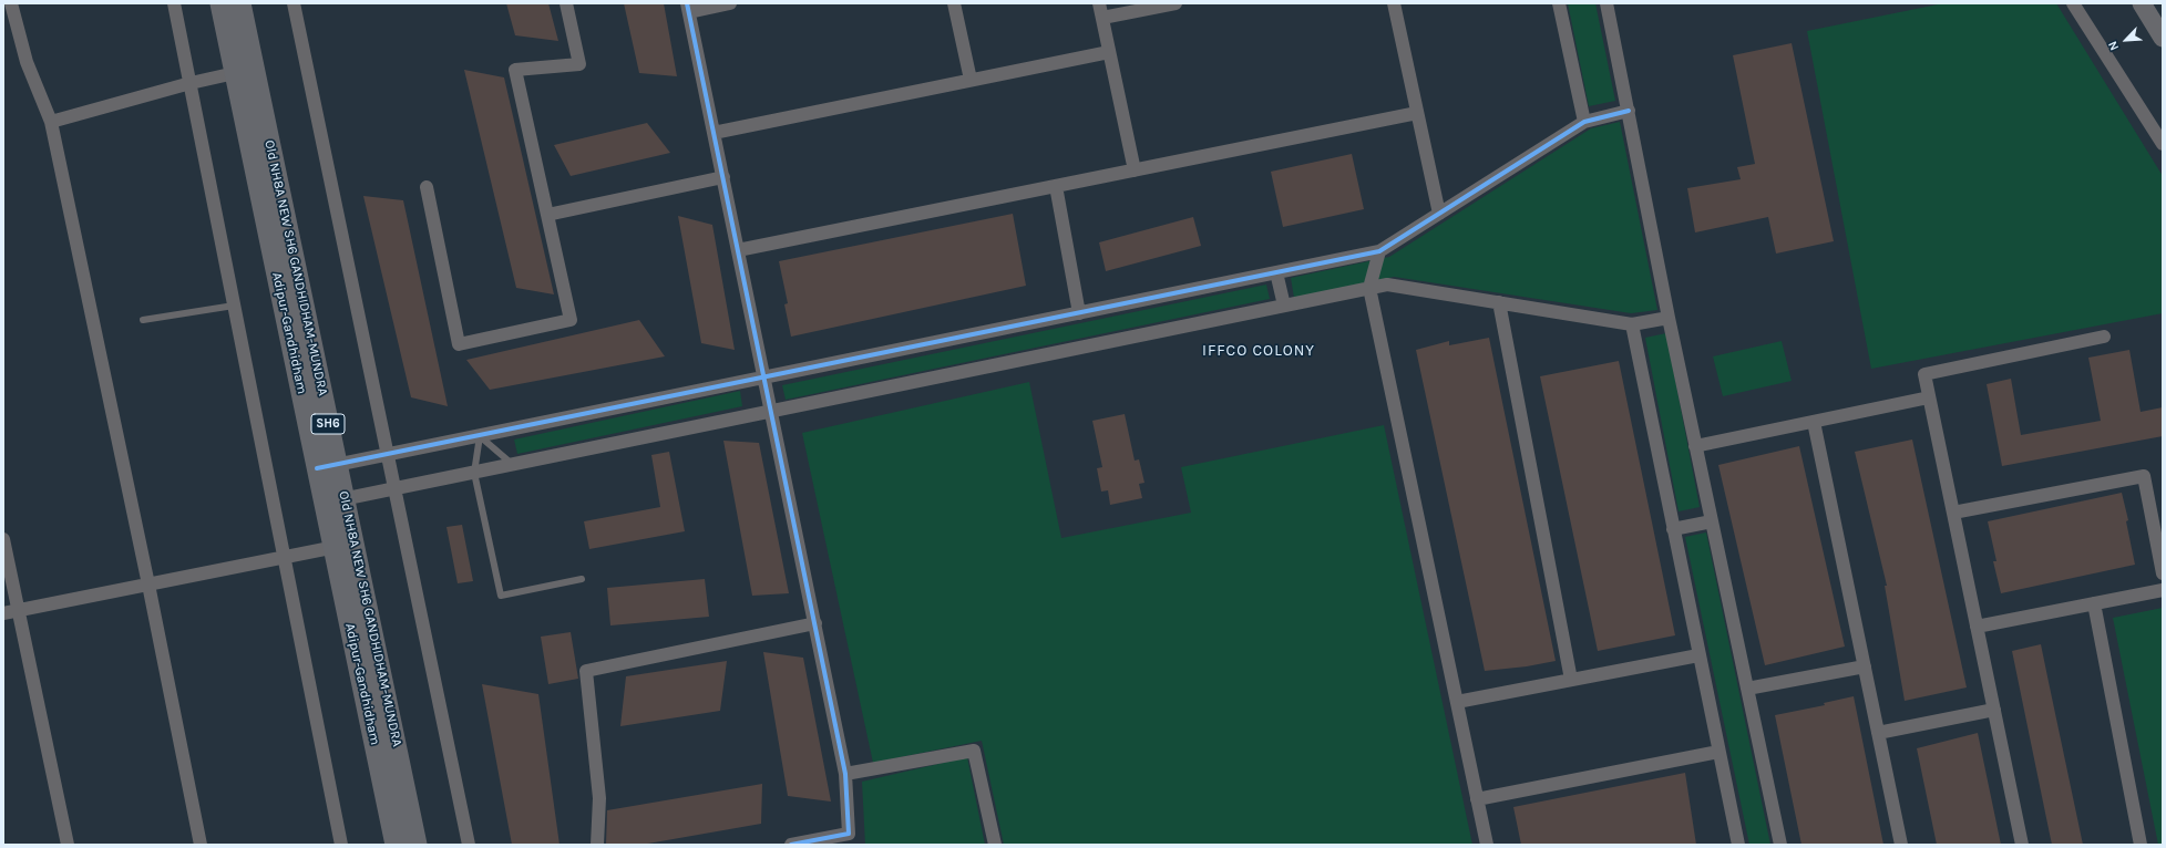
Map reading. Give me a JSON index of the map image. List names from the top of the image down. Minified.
{"streets":{"main road":["Old NH8A NEW SH6 GANDHIDHAM-MUNDRA","Adipur-Gandhidham","SH6"]},"crossings":[["Old NH8A NEW SH6 GANDHIDHAM-MUNDRA","Adipur-Gandhidham"]],"districts":["IFFCO COLONY"],"north":"bottom left"}
